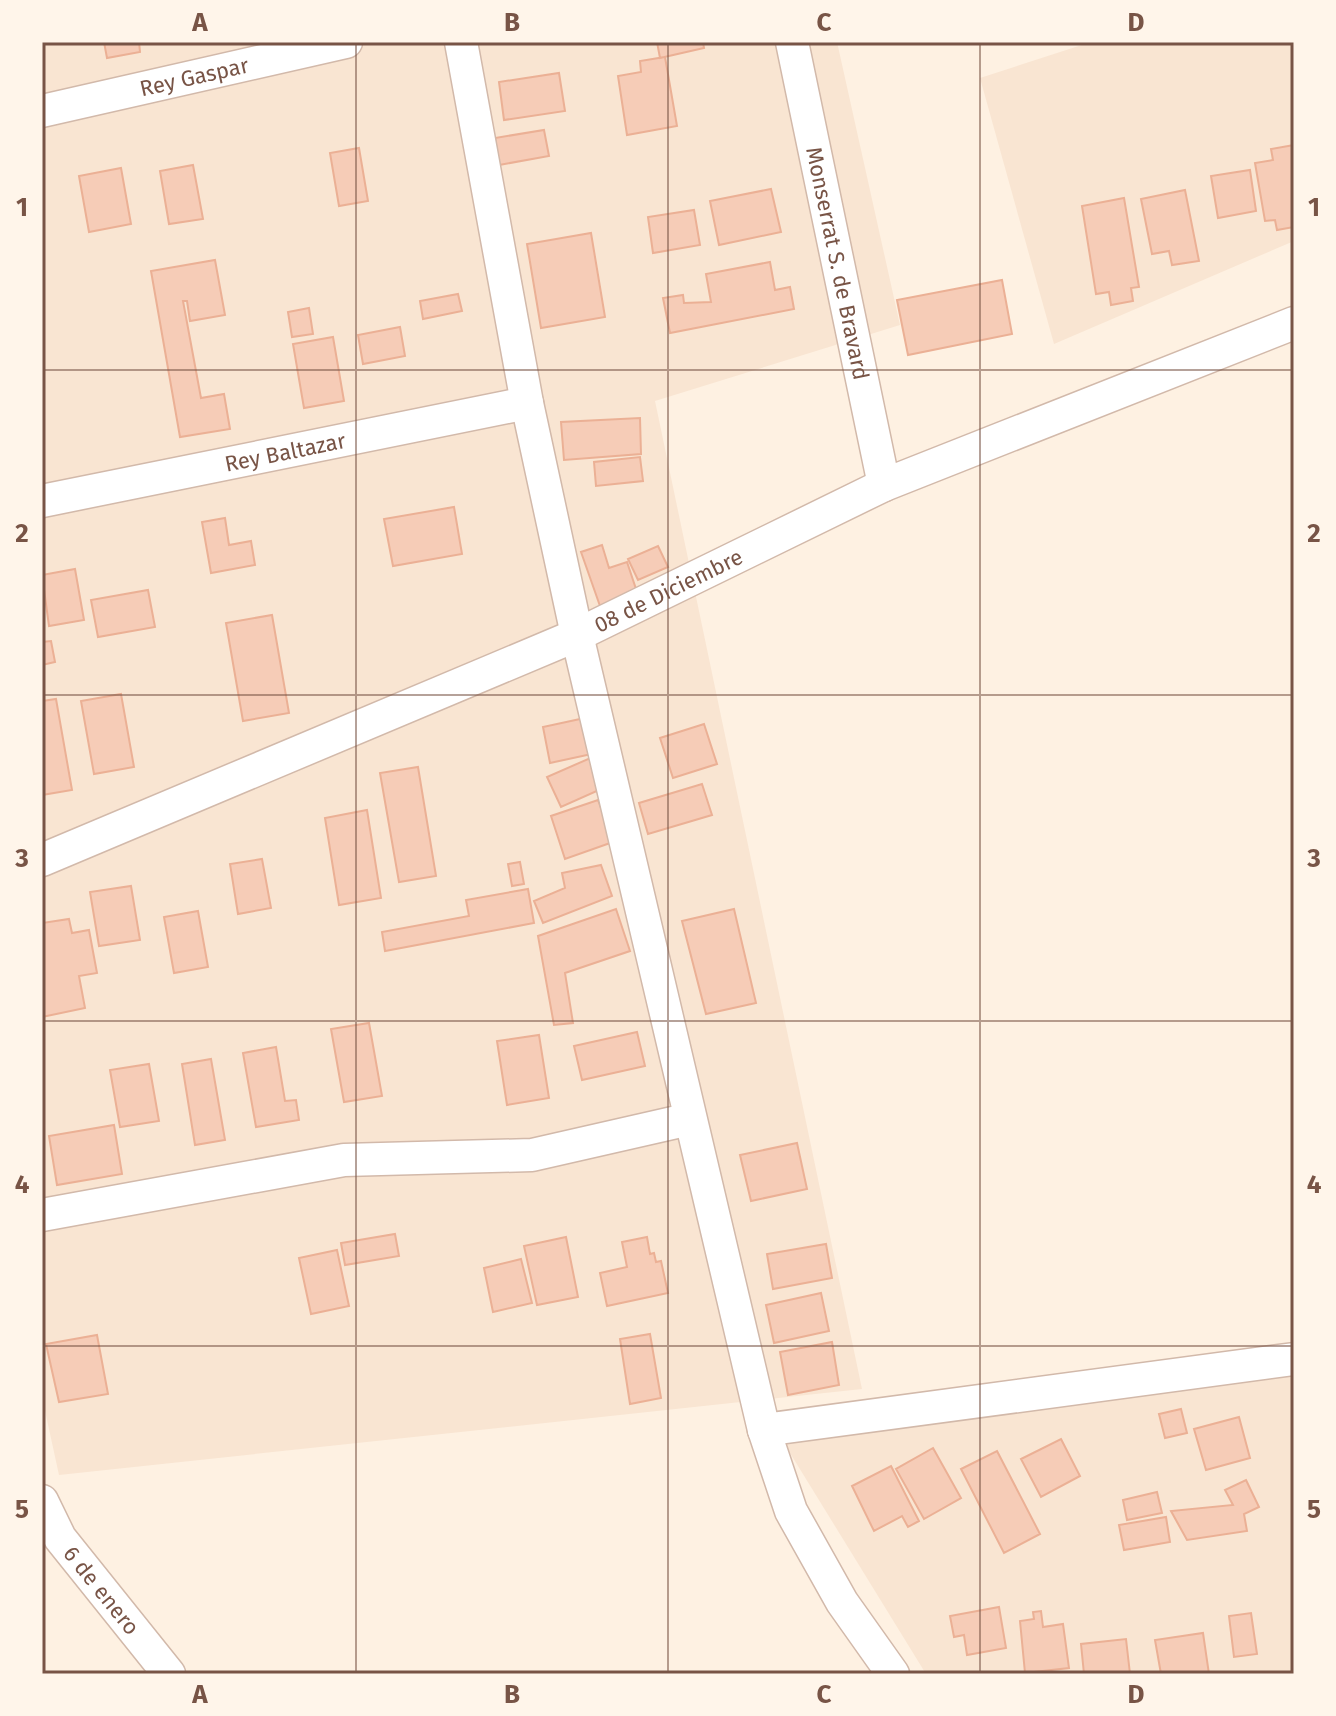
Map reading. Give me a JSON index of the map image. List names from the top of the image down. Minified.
{"streets":{"street":["Rey Gaspar","Monserrat S. de Bravard","Rey Baltazar","08 de Diciembre","6 de enero"]},"crossings":[["Monserrat S. de Bravard","08 de Diciembre"]],"grid":{"columns":["A","B","C","D"],"rows":["1","2","3","4","5"]}}
